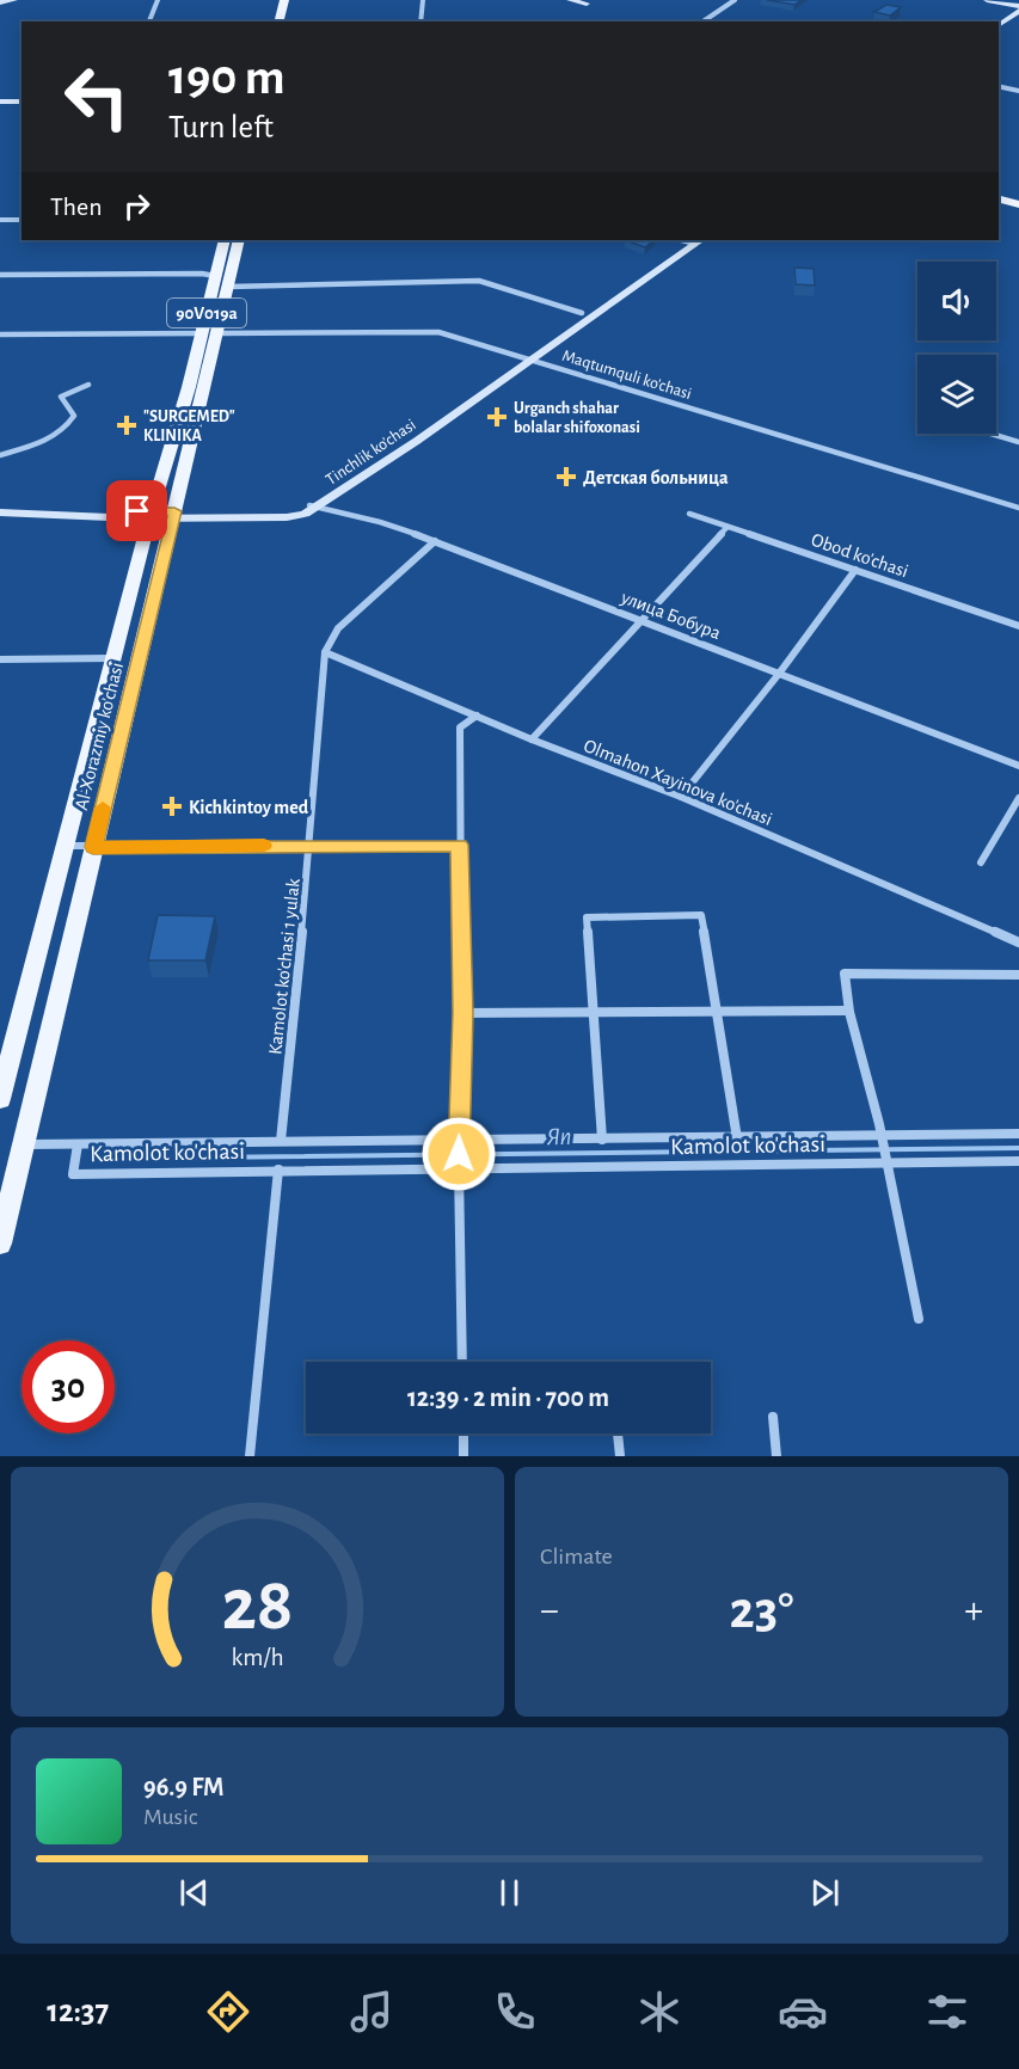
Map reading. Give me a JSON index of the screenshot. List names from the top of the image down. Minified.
{"streets":{"main road":["90V019a","Tinchlik ko'chasi","Al-Xorazmiy ko’chasi"],"street":["Maqtumquli ko'chasi","Obod ko'chasi","улица Бобура","Olmahon Xayinova ko'chasi","Kamolot ko'chasi 1 yulak","Kamolot ko'chasi"]},"crossings":[["Maqtumquli ko'chasi","Tinchlik ko'chasi"],["Maqtumquli ko'chasi","Al-Xorazmiy ko’chasi"],["Tinchlik ko'chasi","улица Бобура"],["Tinchlik ko'chasi","Al-Xorazmiy ko’chasi"],["улица Бобура","Kamolot ko'chasi 1 yulak"],["Olmahon Xayinova ko'chasi","Kamolot ko'chasi 1 yulak"],["Kamolot ko'chasi 1 yulak","Kamolot ko'chasi"]],"water":["Яп"],"places":{"health":["Urganch shahar bolalar shifoxonasi","\"SURGEMED\" KLINIKA","Детская больница","Kichkintoy med"]},"page":{"turn":["190 m","Turn left"],"then":"Then","limit":"30","trip":"12:39 · 2 min · 700 m","tile":"Climate","heat":["−","23°","+"],"song":["96.9 FM","Music"],"tabs":"12:37","gauge":["28","km/h"]}}
